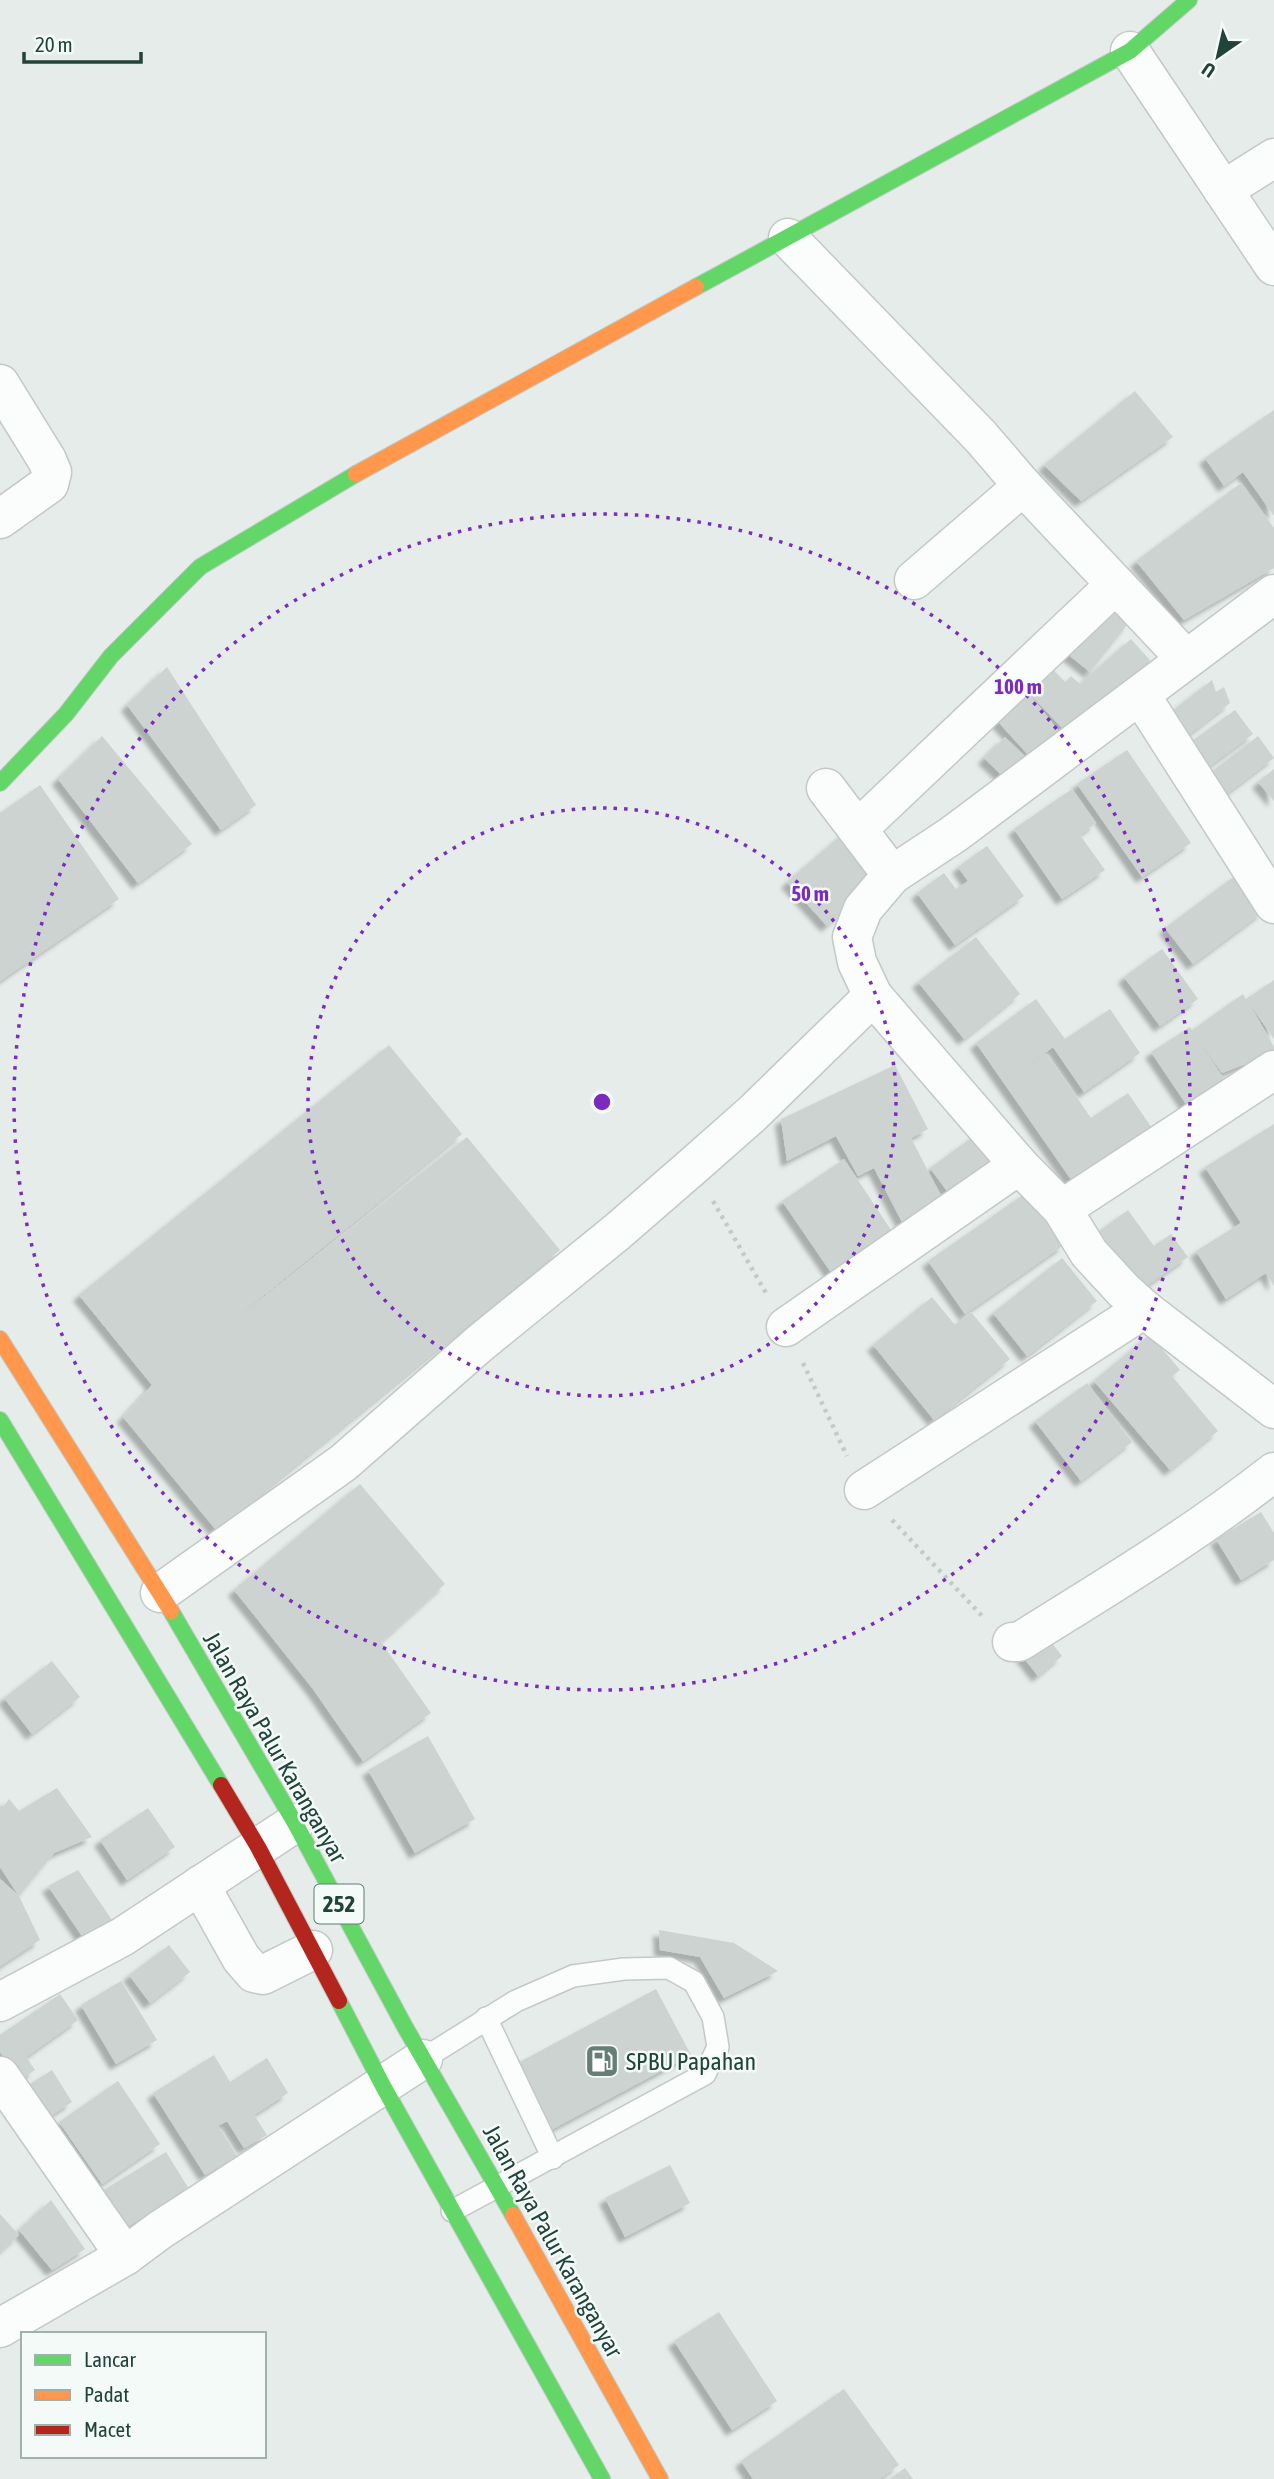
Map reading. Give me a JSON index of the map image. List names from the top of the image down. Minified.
{"streets":{"main road":["Jalan Raya Palur Karanganyar","252"]},"places":{"fuel station":["SPBU Papahan"]},"legend":["Lancar","Padat","Macet"],"scale_bar":"20 m","north":"bottom left","rings":["100 m","50 m"]}
